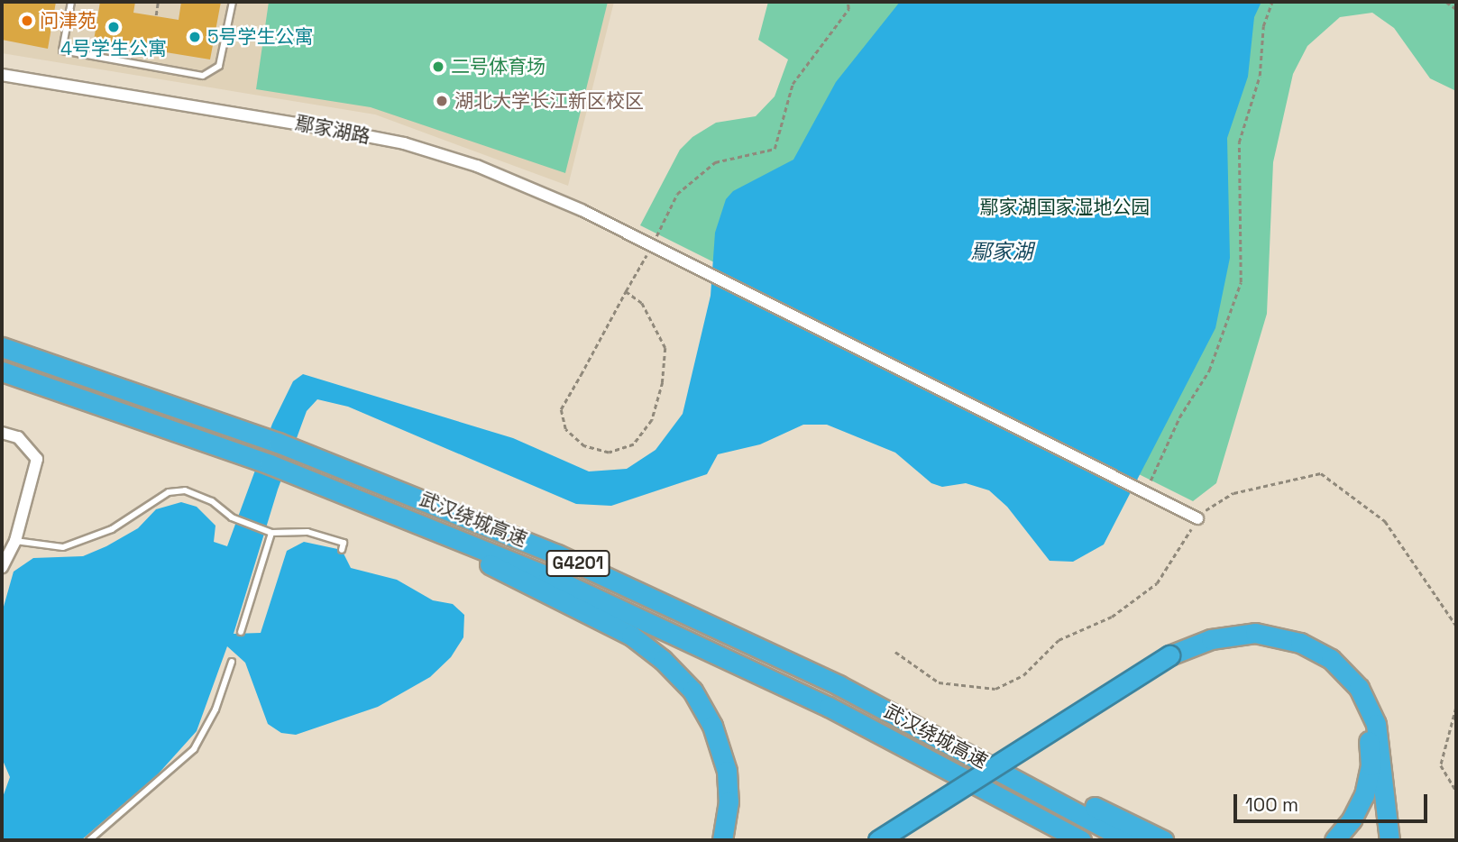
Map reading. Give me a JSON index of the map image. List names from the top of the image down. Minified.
{"streets":{"highway":["武汉绕城高速","G4201"],"street":["鄢家湖路"]},"water":["鄢家湖"],"parks":["鄢家湖国家湿地公园"],"places":["问津苑","4号学生公寓","5号学生公寓","二号体育场","湖北大学长江新区校区"],"scale_bar":"100 m"}
